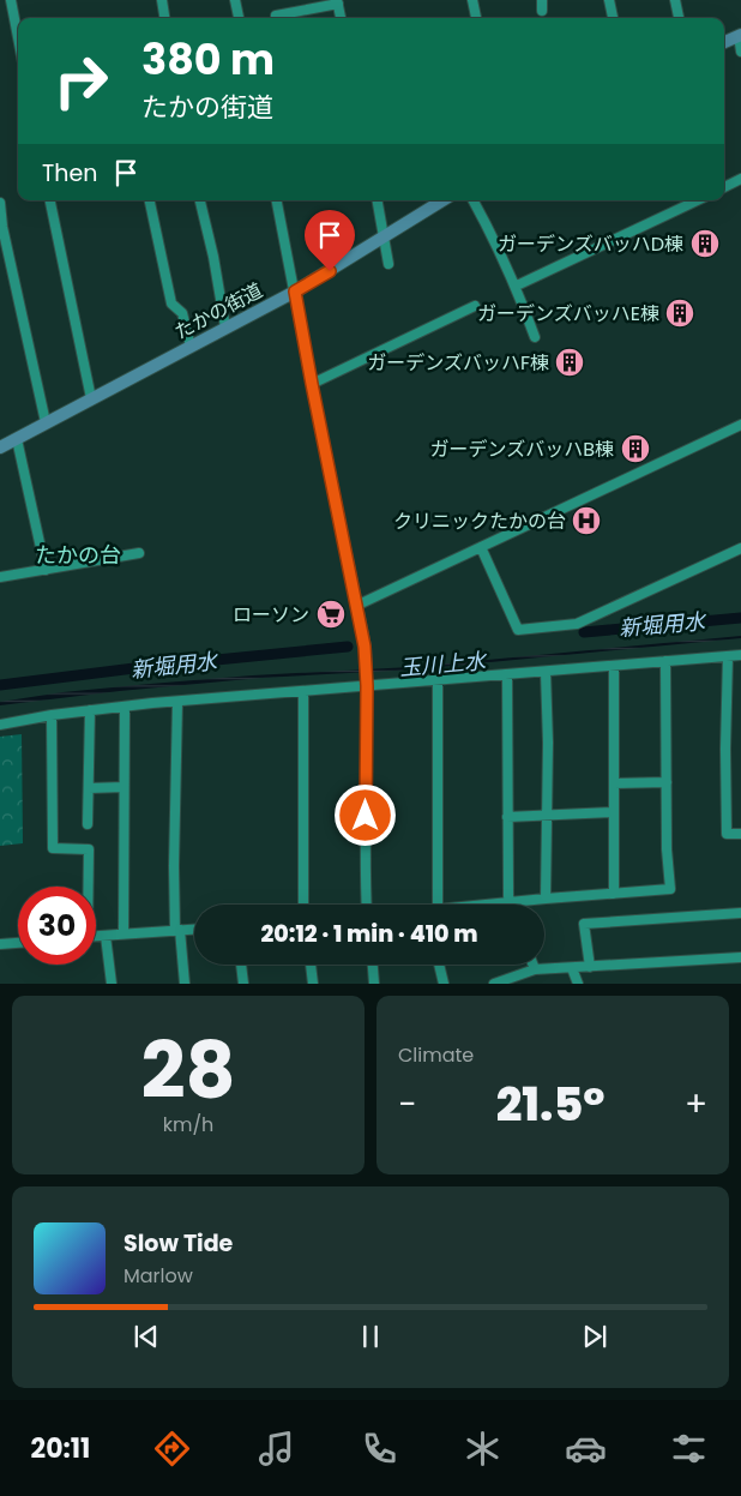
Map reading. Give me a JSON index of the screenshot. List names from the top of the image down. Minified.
{"streets":{"street":["たかの街道"]},"districts":["たかの台"],"water":["新堀用水","玉川上水"],"places":{"building":["ガーデンズバッハD棟","ガーデンズバッハE棟","ガーデンズバッハF棟","ガーデンズバッハB棟"],"hospital":["クリニックたかの台"],"supermarket":["ローソン"]},"page":{"turn":["380 m","たかの街道"],"then":"Then","limit":"30","trip":"20:12 · 1 min · 410 m","tile":[["28","km/h"],"Climate"],"heat":["−","21.5°","+"],"song":["Slow Tide","Marlow"],"tabs":"20:11"}}
